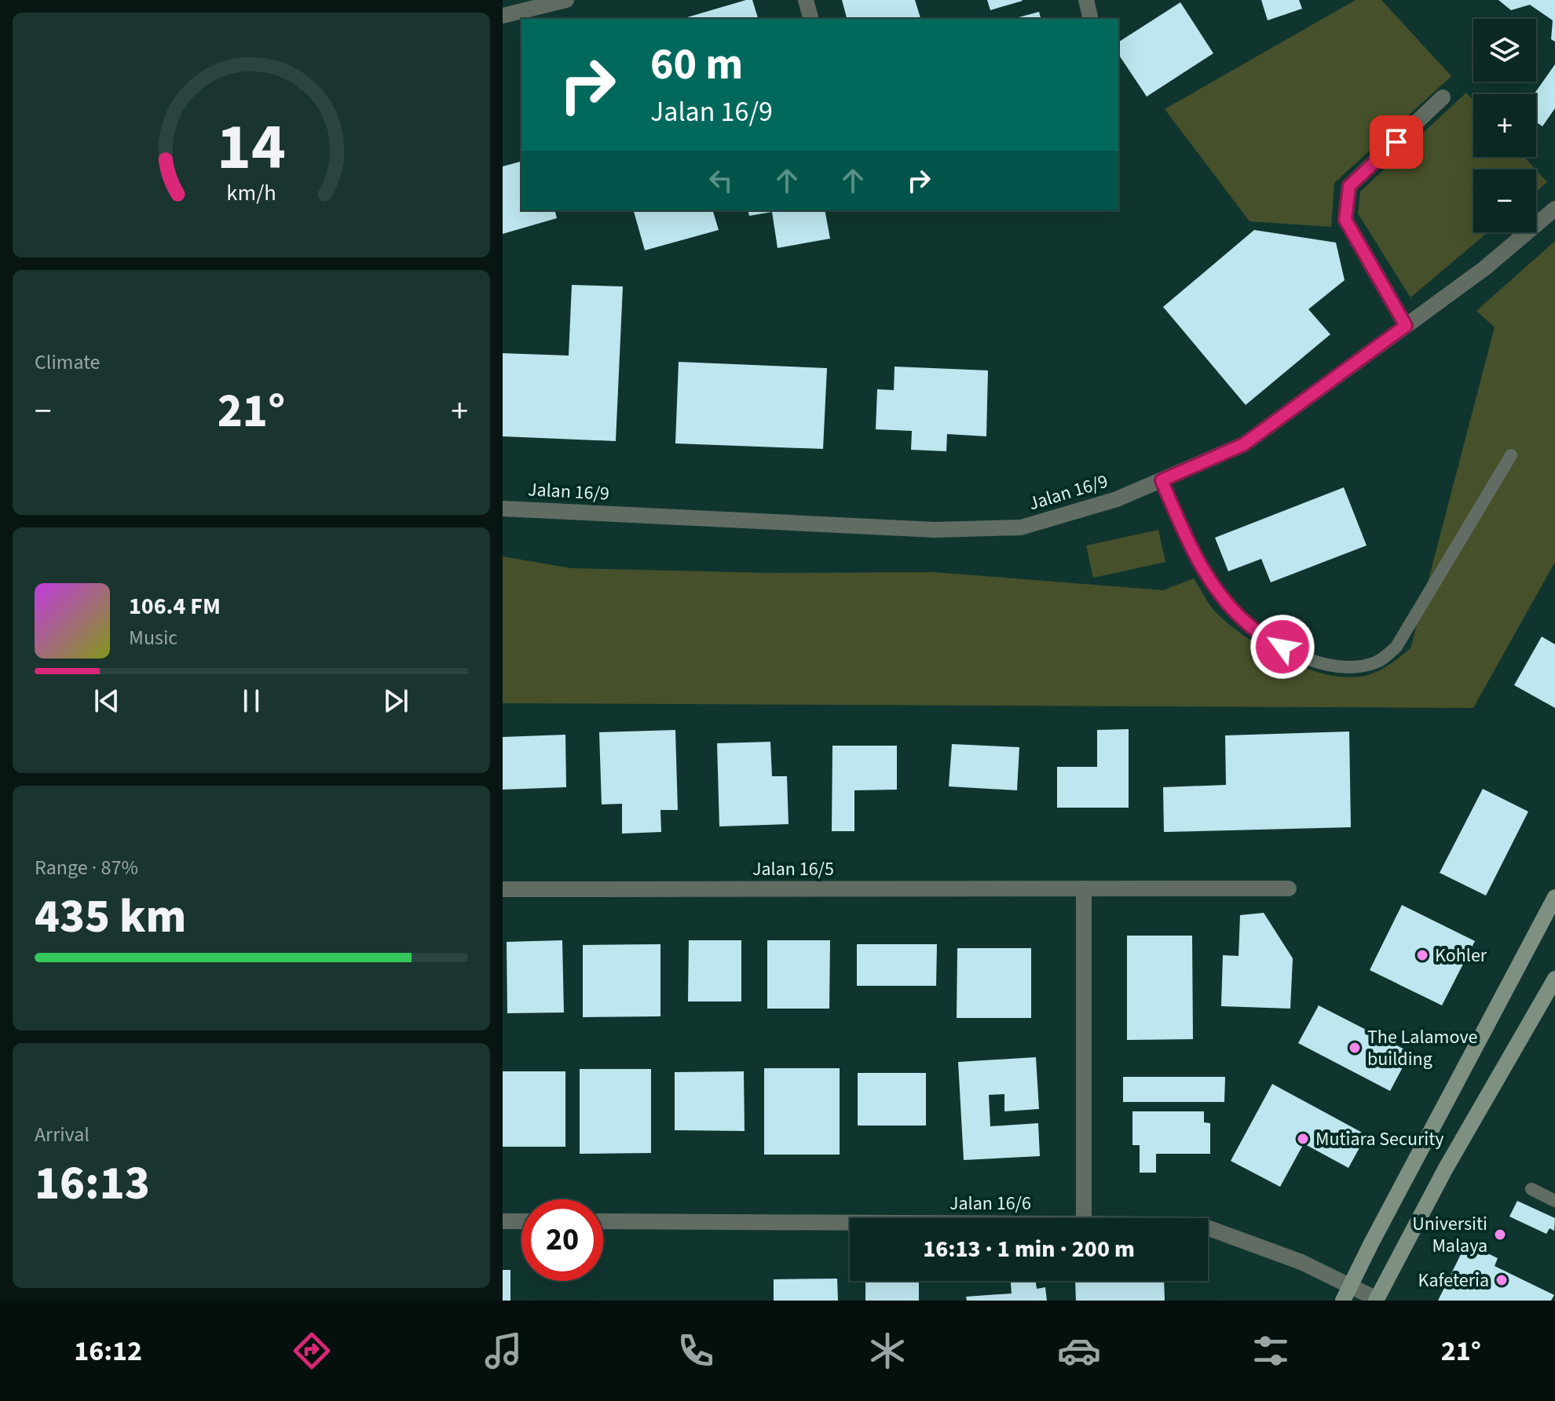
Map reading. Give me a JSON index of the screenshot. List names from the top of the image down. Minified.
{"streets":{"street":["Jalan 16/9","Jalan 16/5","Jalan 16/6"]},"places":["Kohler","The Lalamove building","Mutiara Security","Universiti Malaya","Kafeteria"],"page":{"map_buttons":["+","−"],"turn":["60 m","Jalan 16/9"],"tile":["Climate",["Range · 87%","435 km"],["Arrival","16:13"]],"heat":["−","21°","+"],"song":["106.4 FM","Music"],"limit":"20","trip":"16:13 · 1 min · 200 m","tabs":["16:12","21°"],"gauge":["14","km/h"]}}
